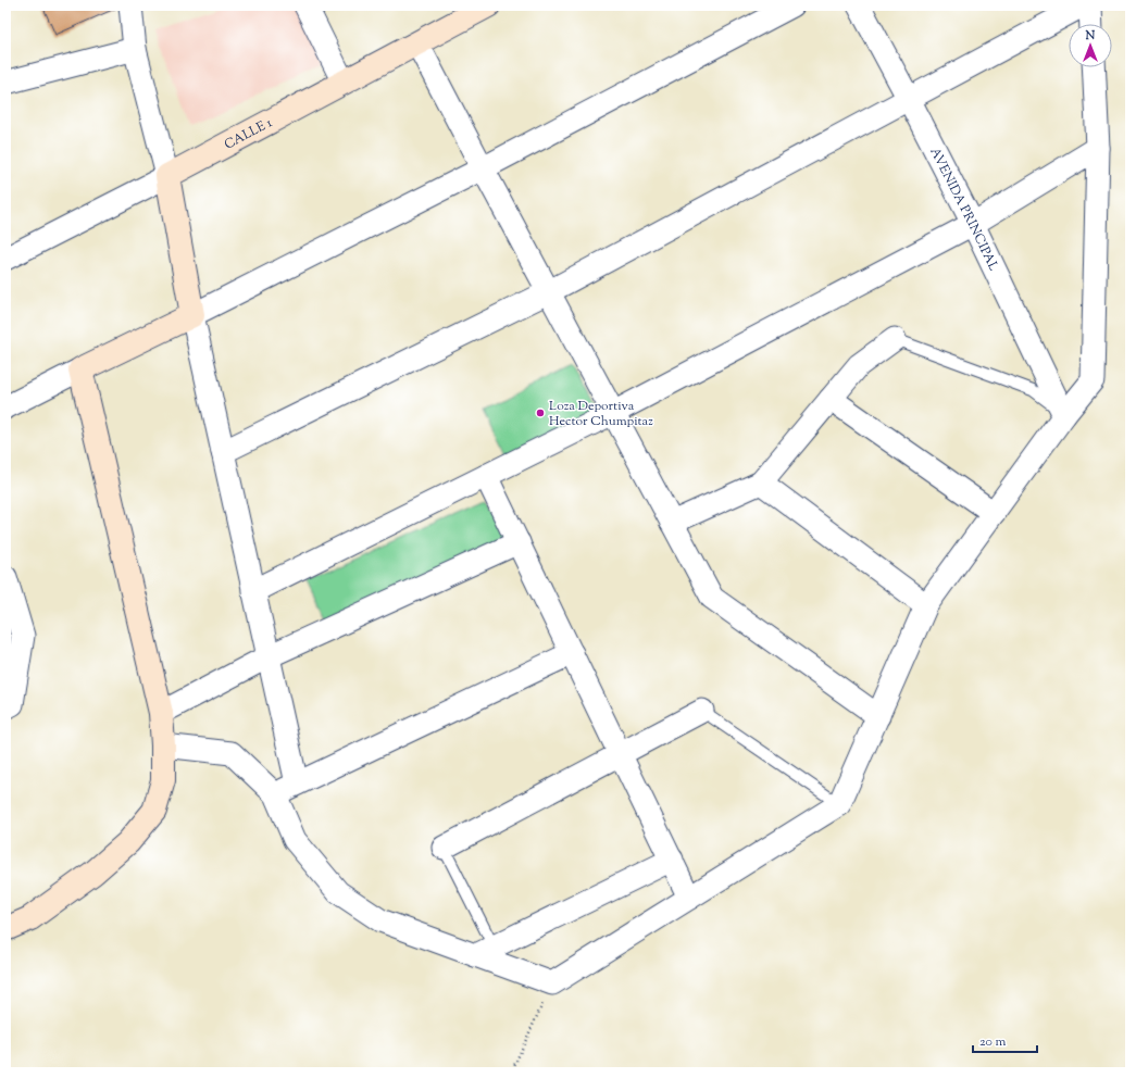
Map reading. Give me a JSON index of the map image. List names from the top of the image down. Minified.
{"streets":{"street":["CALLE 1","AVENIDA PRINCIPAL"]},"places":["Loza Deportiva Hector Chumpitaz"],"scale_bar":"20 m","north":"top"}
